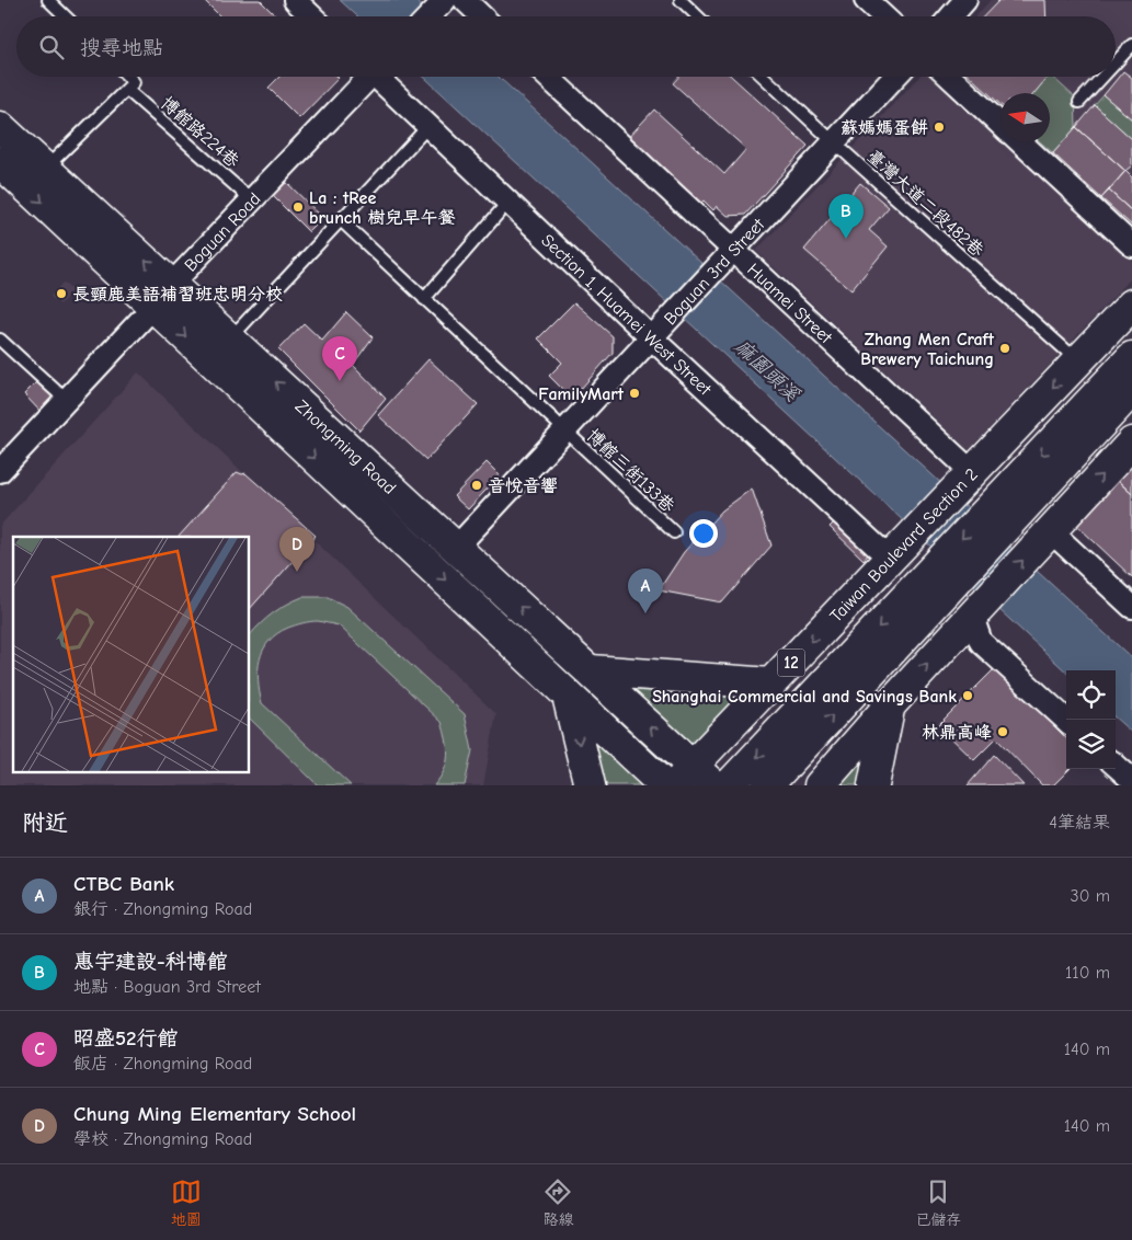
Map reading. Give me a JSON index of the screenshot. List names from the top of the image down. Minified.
{"streets":{"main road":["Zhongming Road","Taiwan Boulevard Section 2","12"],"street":["Boguan Road","Boguan 3rd Street","Huamei Street","Section 1, Huamei West Street"],"lane":["博館路224巷","臺灣大道二段482巷","博館三街133巷"]},"crossings":[["博館路224巷","Boguan Road"],["臺灣大道二段482巷","Boguan 3rd Street"],["臺灣大道二段482巷","Taiwan Boulevard Section 2"],["Boguan Road","Zhongming Road"],["Boguan 3rd Street","Huamei Street"],["Boguan 3rd Street","Section 1, Huamei West Street"],["Boguan 3rd Street","Zhongming Road"],["Boguan 3rd Street","博館三街133巷"],["Huamei Street","Taiwan Boulevard Section 2"],["Section 1, Huamei West Street","Taiwan Boulevard Section 2"],["Zhongming Road","Taiwan Boulevard Section 2"]],"water":["麻園頭溪"],"places":["蘇媽媽蛋餅","La : tRee brunch 樹兒早午餐","長頸鹿美語補習班忠明分校","Zhang Men Craft Brewery Taichung","FamilyMart","音悅音響","Shanghai Commercial and Savings Bank","林鼎高峰"],"north":"left","page":{"search":"搜尋地點","pins":["B","C","D","A"],"heading":["附近","4筆結果"],"list":[{"mark":"A","name":"CTBC Bank","note":"銀行 · Zhongming Road","value":"30 m"},{"mark":"B","name":"惠宇建設-科博館","note":"地點 · Boguan 3rd Street","value":"110 m"},{"mark":"C","name":"昭盛52行館","note":"飯店 · Zhongming Road","value":"140 m"},{"mark":"D","name":"Chung Ming Elementary School","note":"學校 · Zhongming Road","value":"140 m"}],"nav":["地圖","路線","已儲存"]}}
